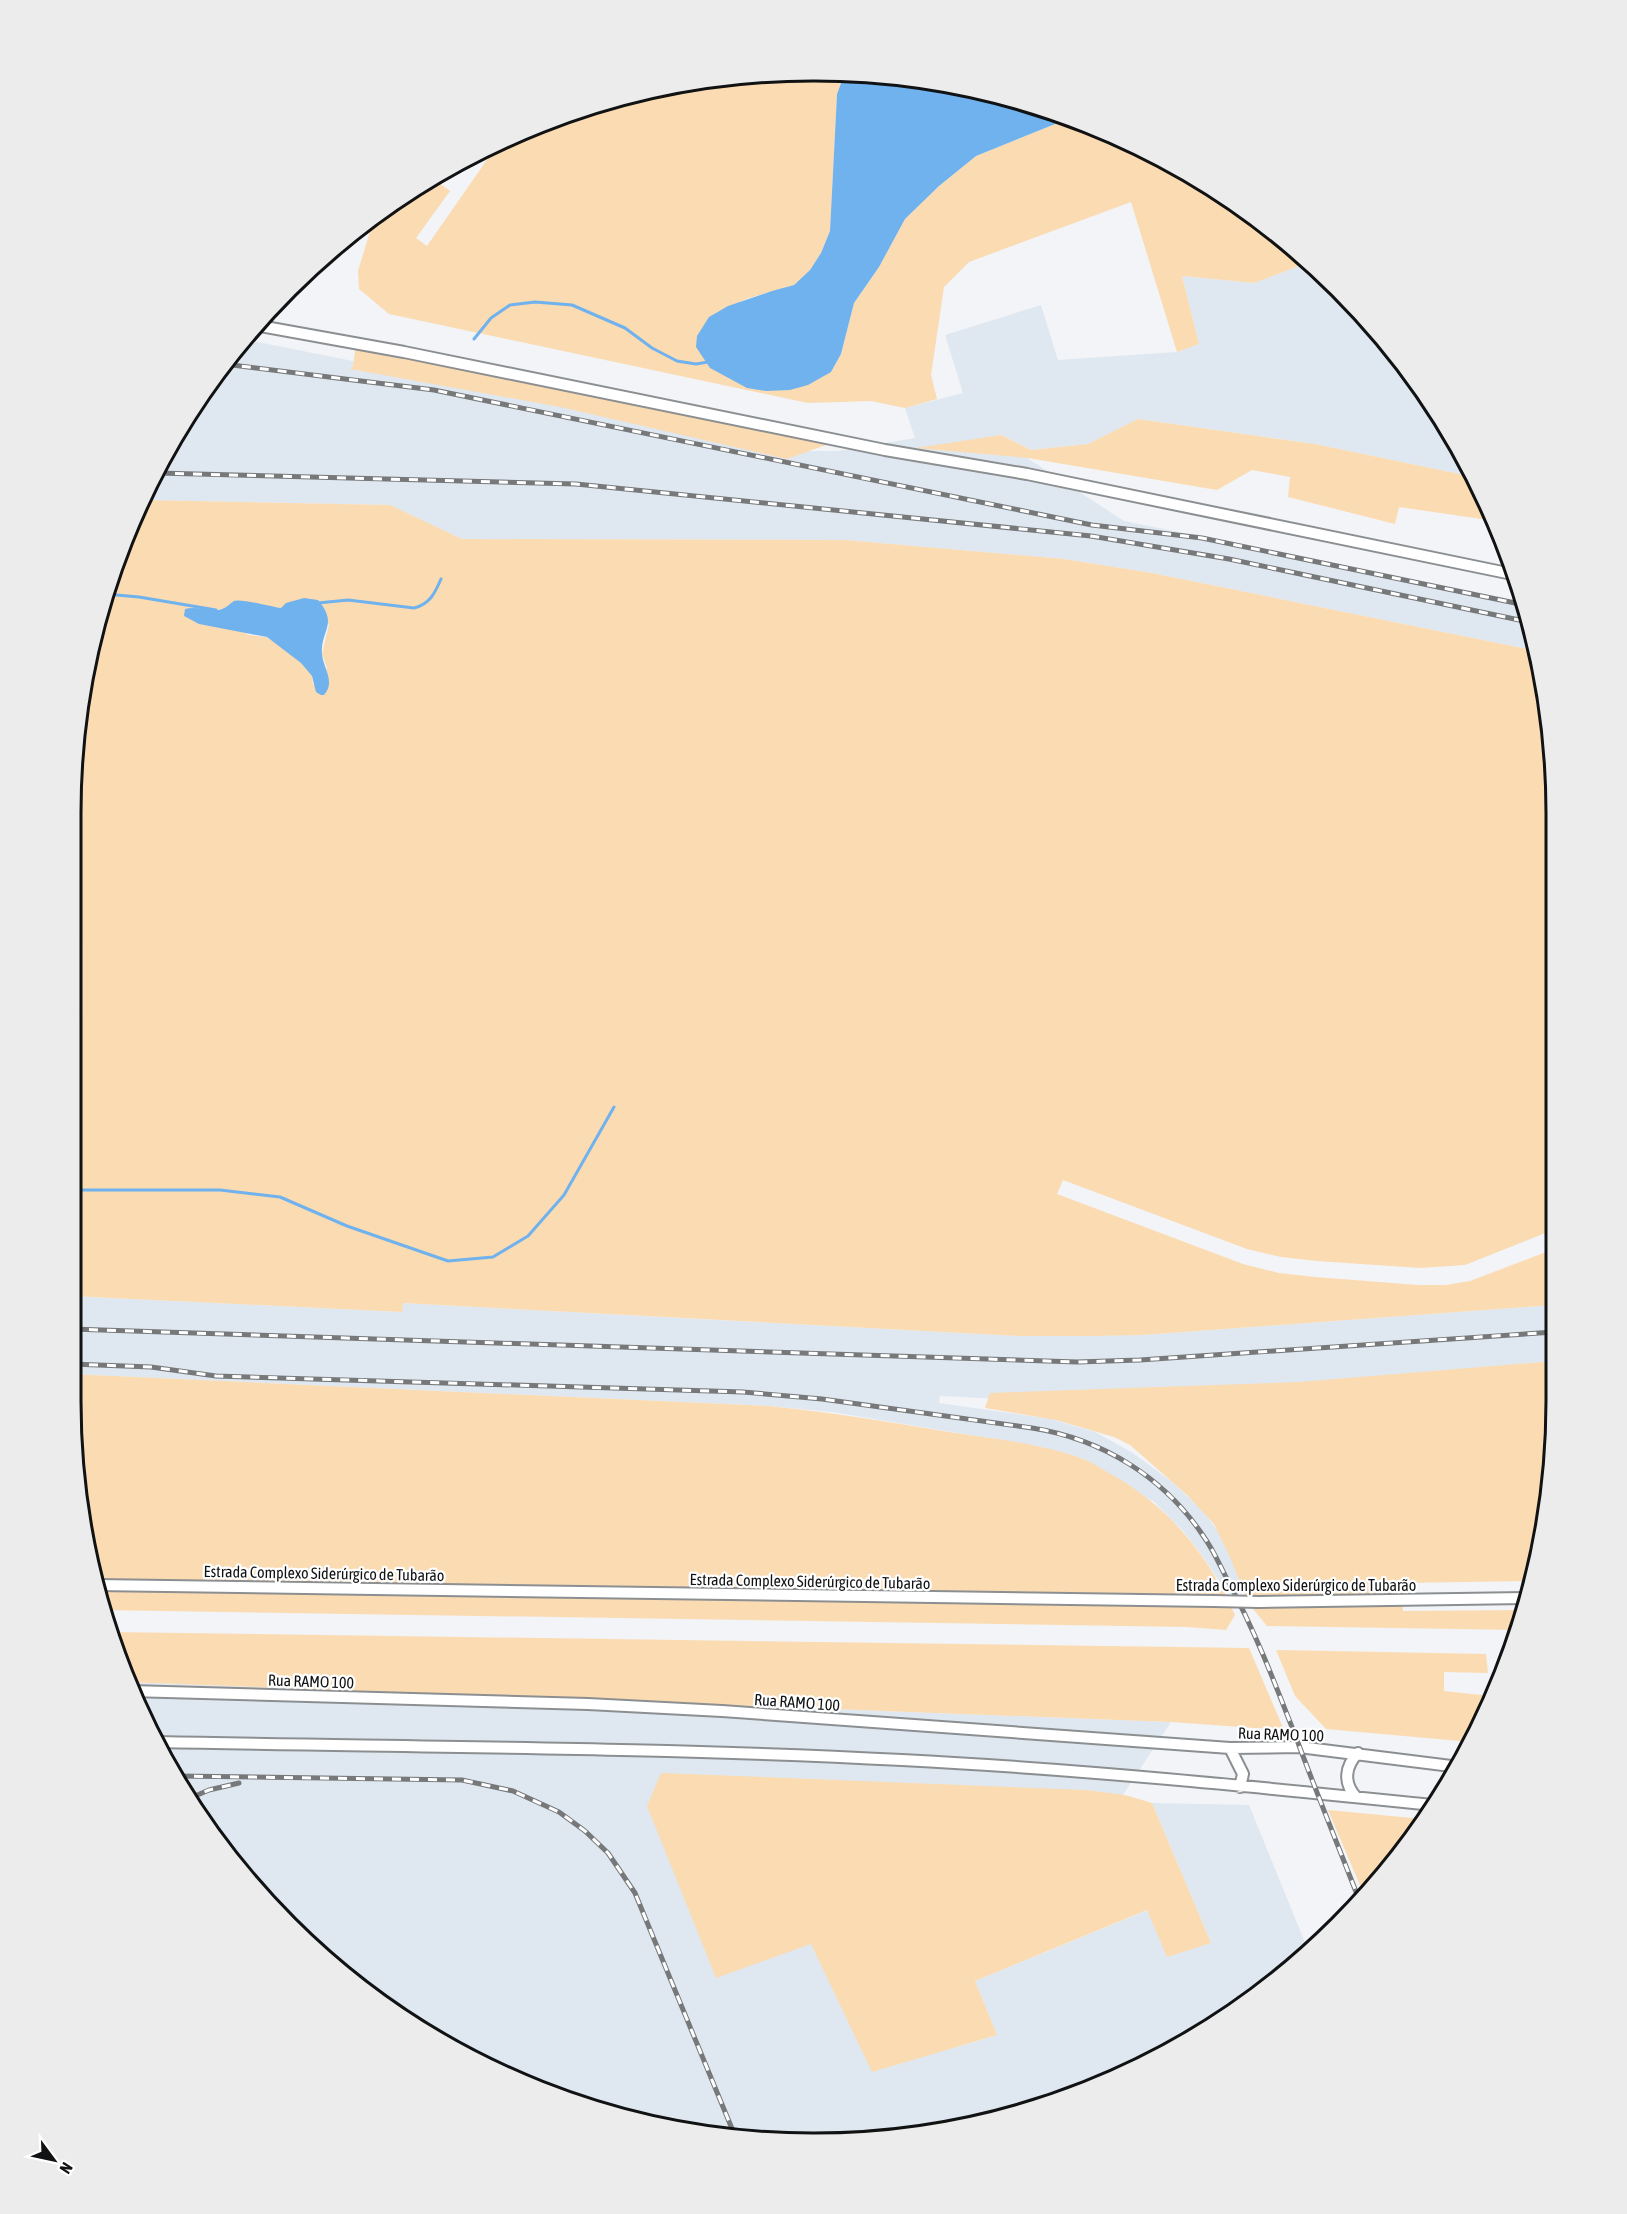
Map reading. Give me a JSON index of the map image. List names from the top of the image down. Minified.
{"streets":{"street":["Estrada Complexo Siderúrgico de Tubarão","Rua RAMO 100"]},"north":"bottom right"}
